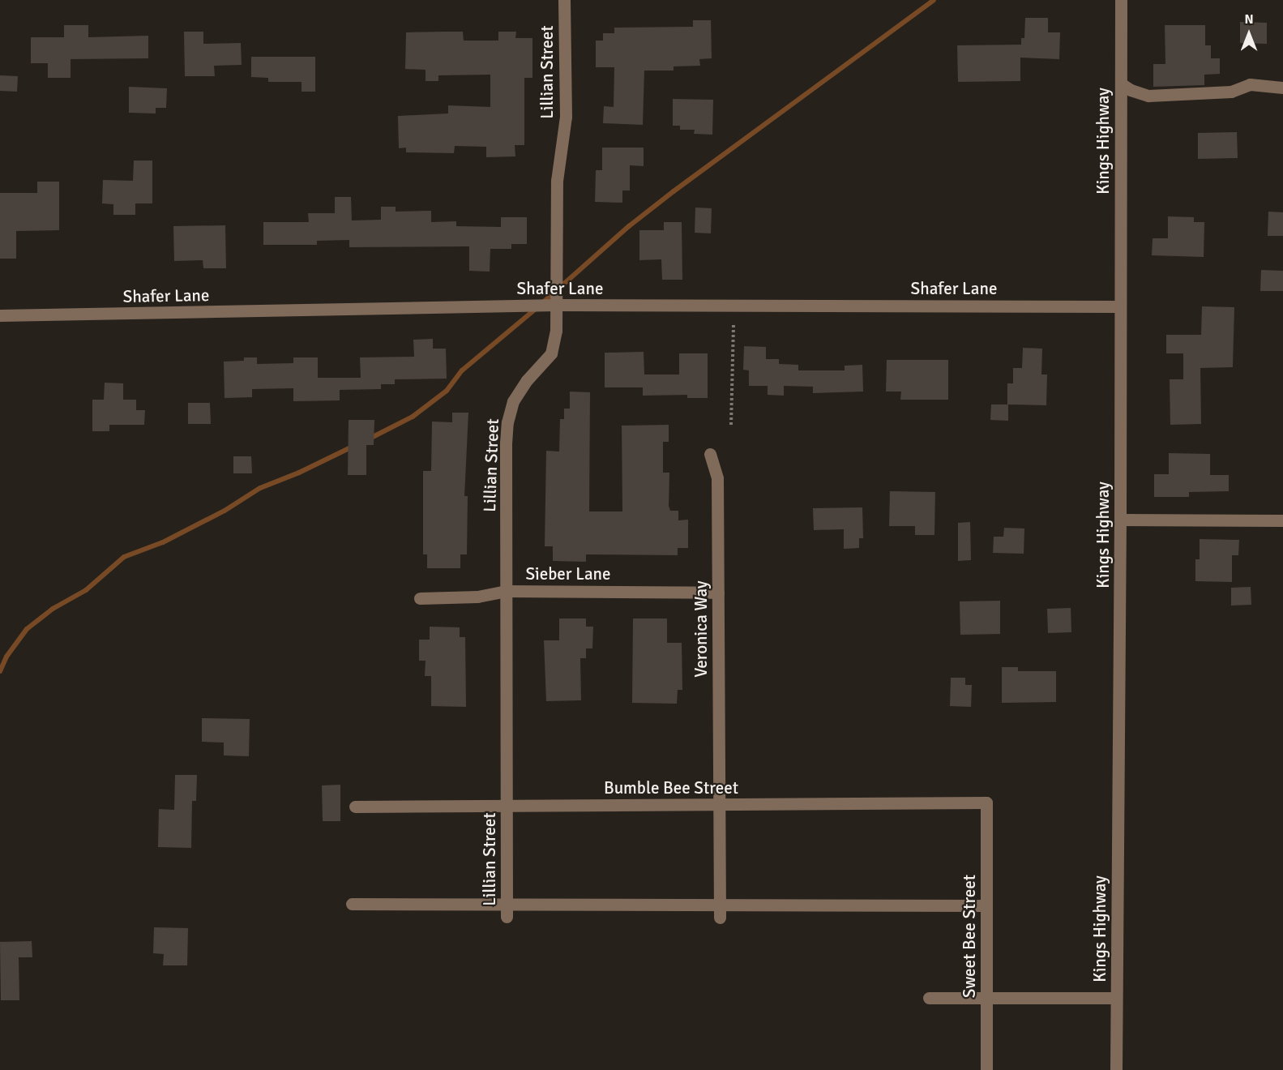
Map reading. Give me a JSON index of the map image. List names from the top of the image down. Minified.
{"streets":{"street":["Lillian Street","Kings Highway","Shafer Lane","Sieber Lane","Veronica Way","Bumble Bee Street","Sweet Bee Street"]},"crossings":[["Lillian Street","Shafer Lane"],["Lillian Street","Sieber Lane"],["Lillian Street","Bumble Bee Street"],["Kings Highway","Shafer Lane"],["Sieber Lane","Veronica Way"],["Veronica Way","Bumble Bee Street"],["Bumble Bee Street","Sweet Bee Street"]],"north":"top"}
